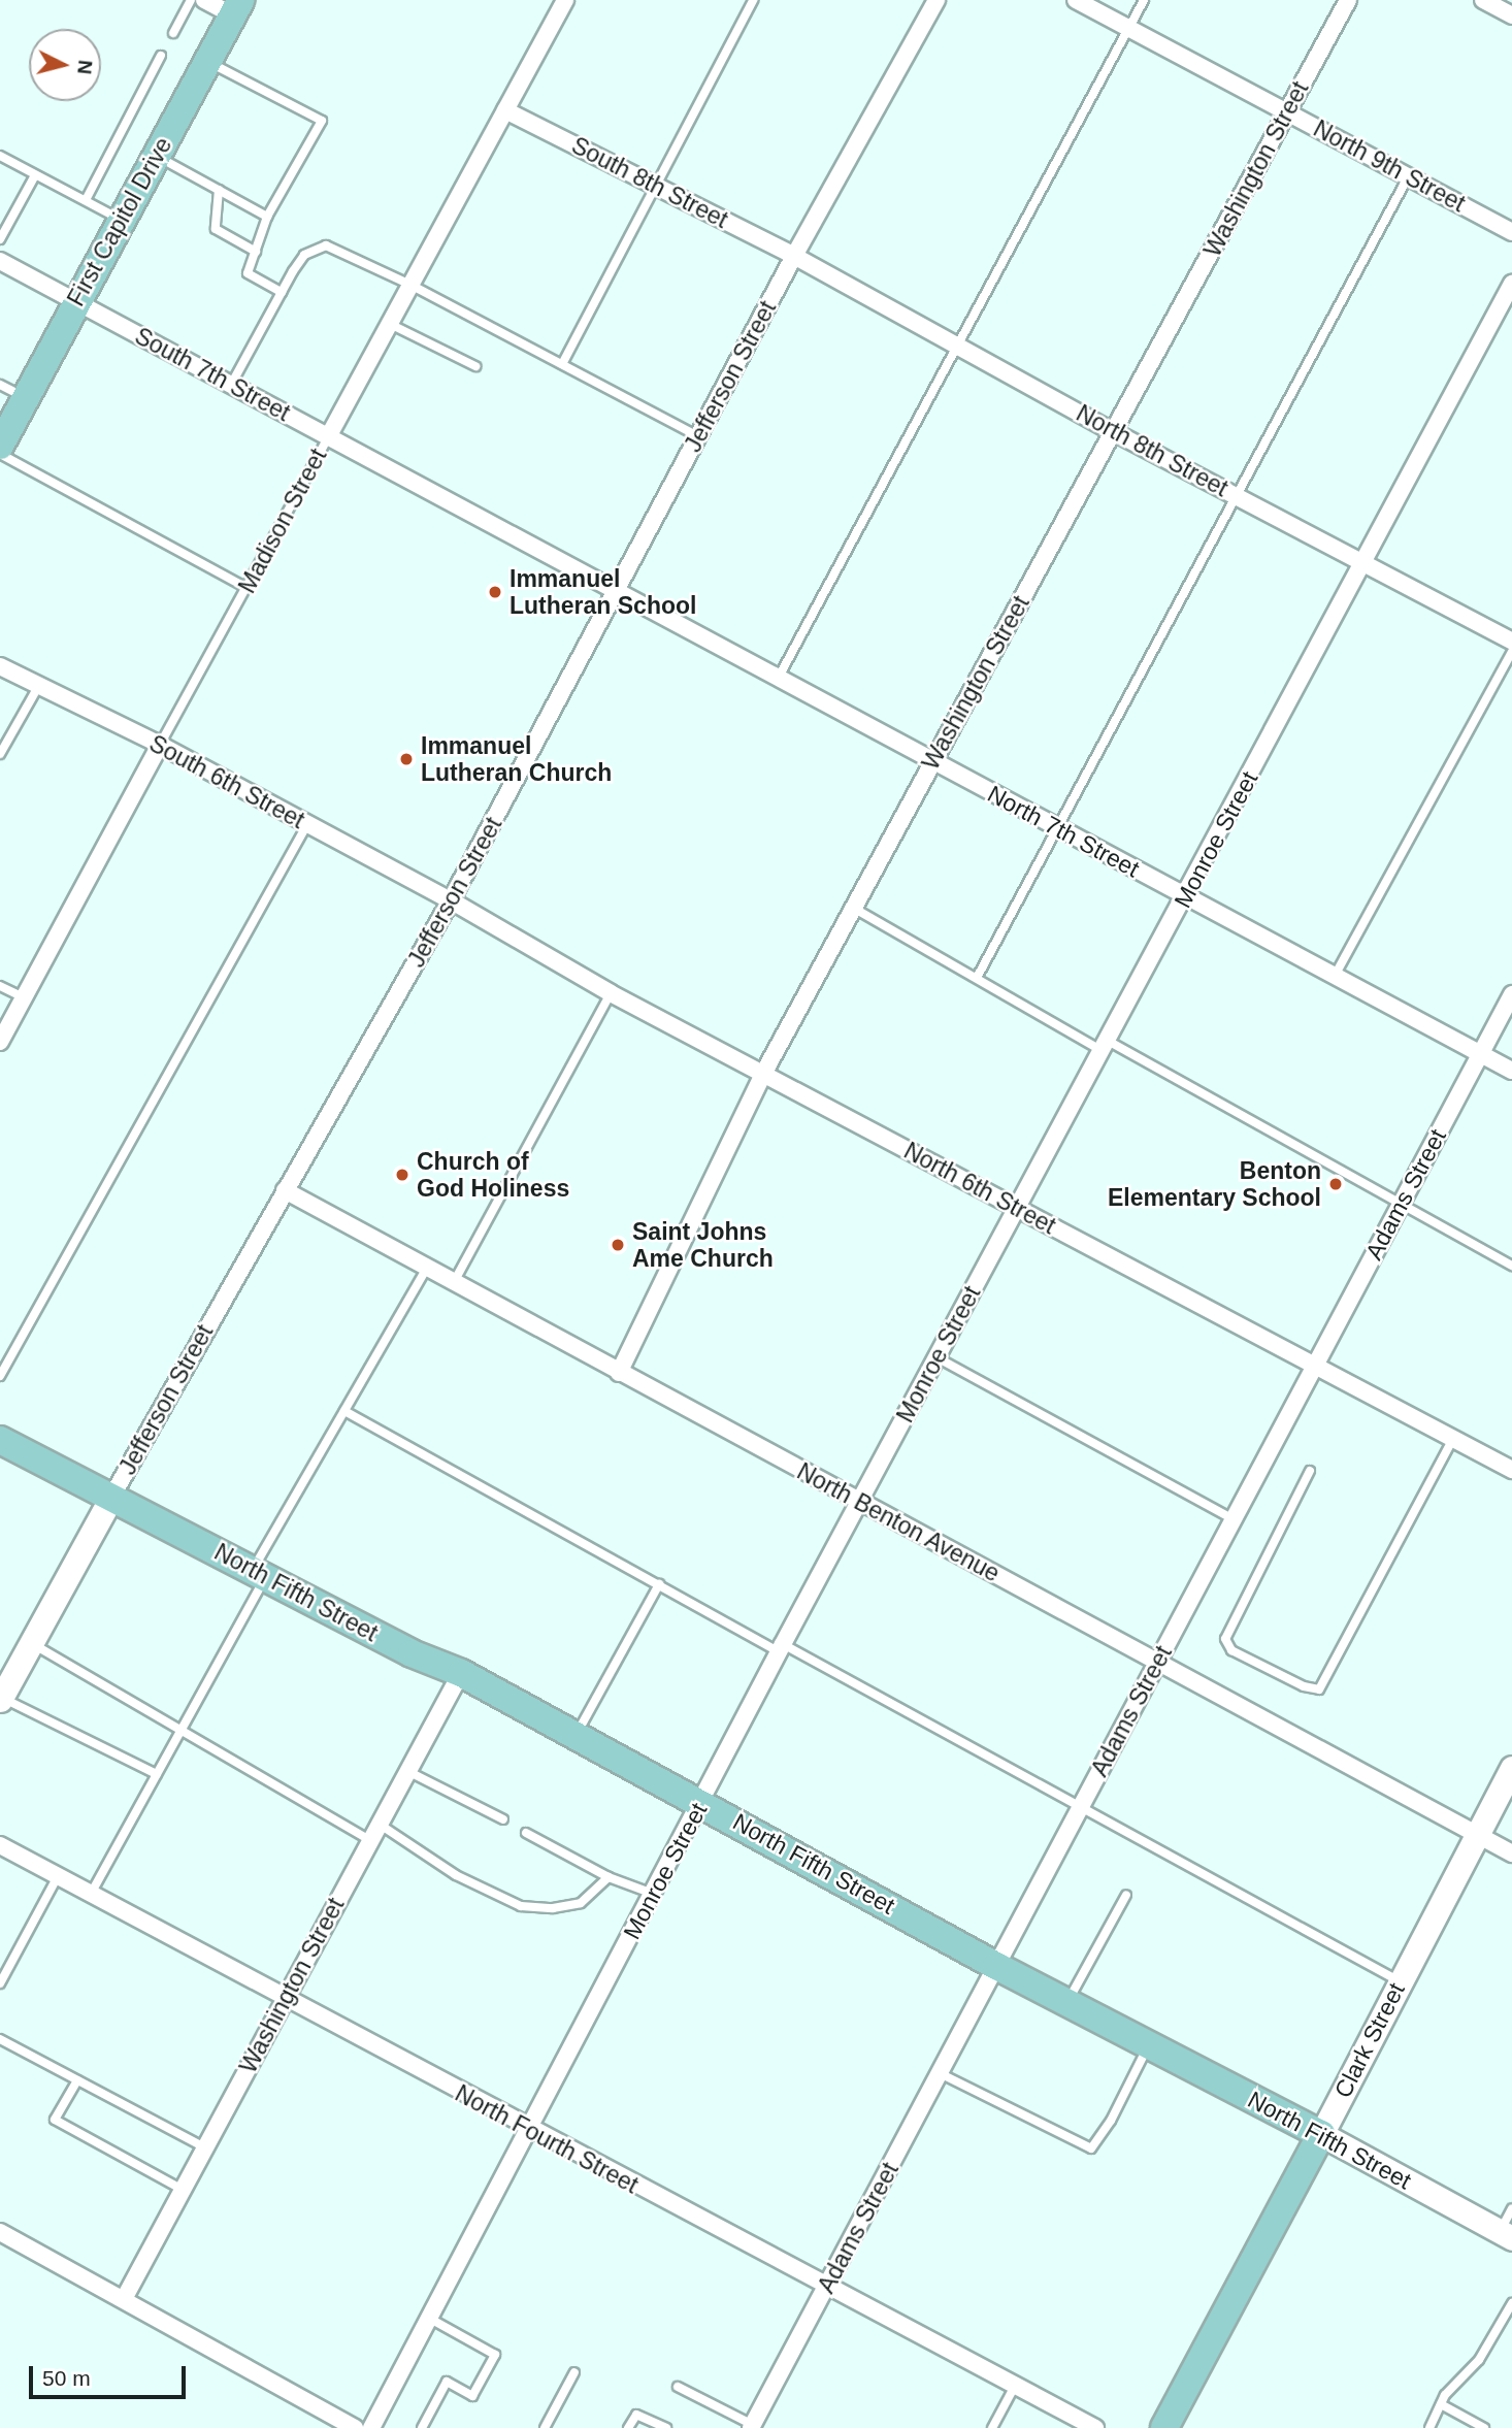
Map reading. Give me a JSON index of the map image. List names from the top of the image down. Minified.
{"streets":{"main road":["First Capitol Drive","Jefferson Street","North Fifth Street","Clark Street"],"street":["North 9th Street","Washington Street","South 8th Street","South 7th Street","North 8th Street","Madison Street","South 6th Street","North 7th Street","Monroe Street","North 6th Street","Adams Street","North Benton Avenue","North Fourth Street"]},"crossings":[["North 9th Street","Washington Street"],["Washington Street","North 8th Street"],["Washington Street","North 7th Street"],["Washington Street","North 6th Street"],["Washington Street","North Benton Avenue"],["Washington Street","North Fifth Street"],["Washington Street","North Fourth Street"],["South 8th Street","Jefferson Street"],["South 8th Street","North 8th Street"],["South 8th Street","Madison Street"],["First Capitol Drive","South 7th Street"],["South 7th Street","Jefferson Street"],["South 7th Street","Madison Street"],["South 7th Street","North 7th Street"],["Jefferson Street","North 8th Street"],["Jefferson Street","South 6th Street"],["Jefferson Street","North 7th Street"],["Jefferson Street","North 6th Street"],["Jefferson Street","North Benton Avenue"],["Jefferson Street","North Fifth Street"],["North 8th Street","Monroe Street"],["Madison Street","South 6th Street"],["South 6th Street","North 6th Street"],["North 7th Street","Monroe Street"],["North 7th Street","Adams Street"],["Monroe Street","North 6th Street"],["Monroe Street","North Benton Avenue"],["Monroe Street","North Fifth Street"],["Monroe Street","North Fourth Street"],["North 6th Street","Adams Street"],["Adams Street","North Benton Avenue"],["Adams Street","North Fifth Street"],["Adams Street","North Fourth Street"],["North Benton Avenue","Clark Street"],["North Fifth Street","Clark Street"]],"places":["Immanuel Lutheran School","Immanuel Lutheran Church","Church of God Holiness","Benton Elementary School","Saint Johns Ame Church"],"scale_bar":"50 m","north":"right"}
